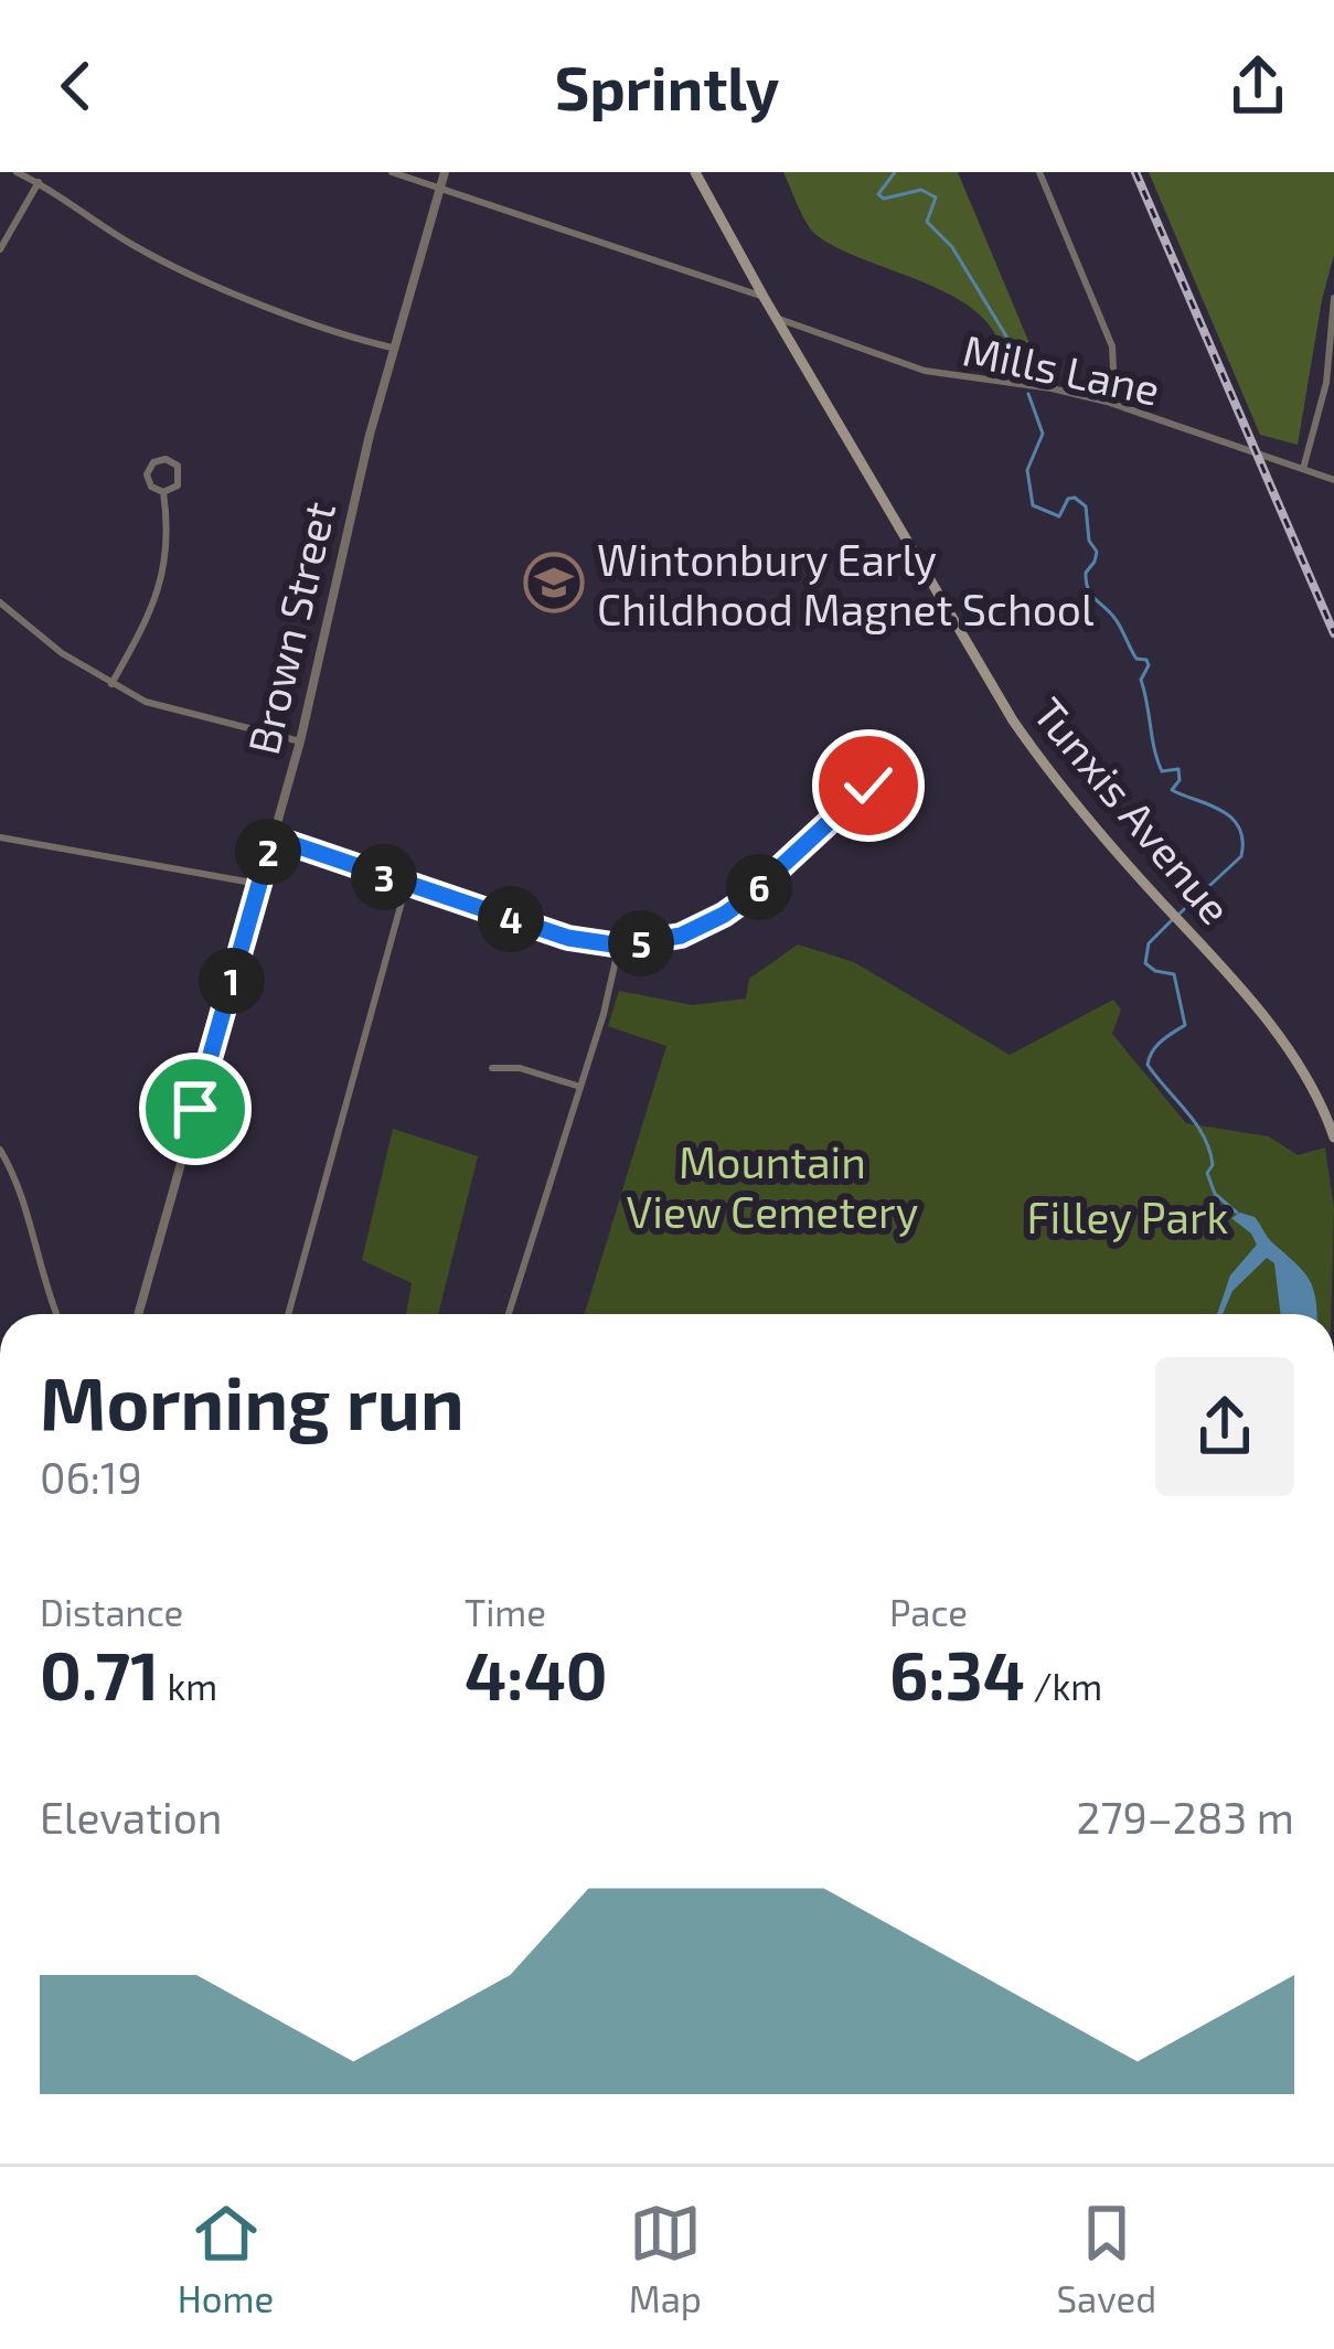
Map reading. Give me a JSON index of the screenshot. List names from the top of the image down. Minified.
{"streets":{"main road":["Tunxis Avenue"],"street":["Mills Lane","Brown Street"]},"crossings":[["Mills Lane","Tunxis Avenue"]],"parks":["Mountain View Cemetery","Filley Park"],"places":{"school or university":["Wintonbury Early Childhood Magnet School"]},"page":{"header":"Sprintly","pins":["2","3","6","4","5","1"],"heading":["Morning run","06:19"],"stats":[["Distance","0.71 km"],["Time","4:40"],["Pace","6:34 /km"]],"chart":["Elevation","279–283 m"],"tabs":["Home","Map","Saved"]}}
